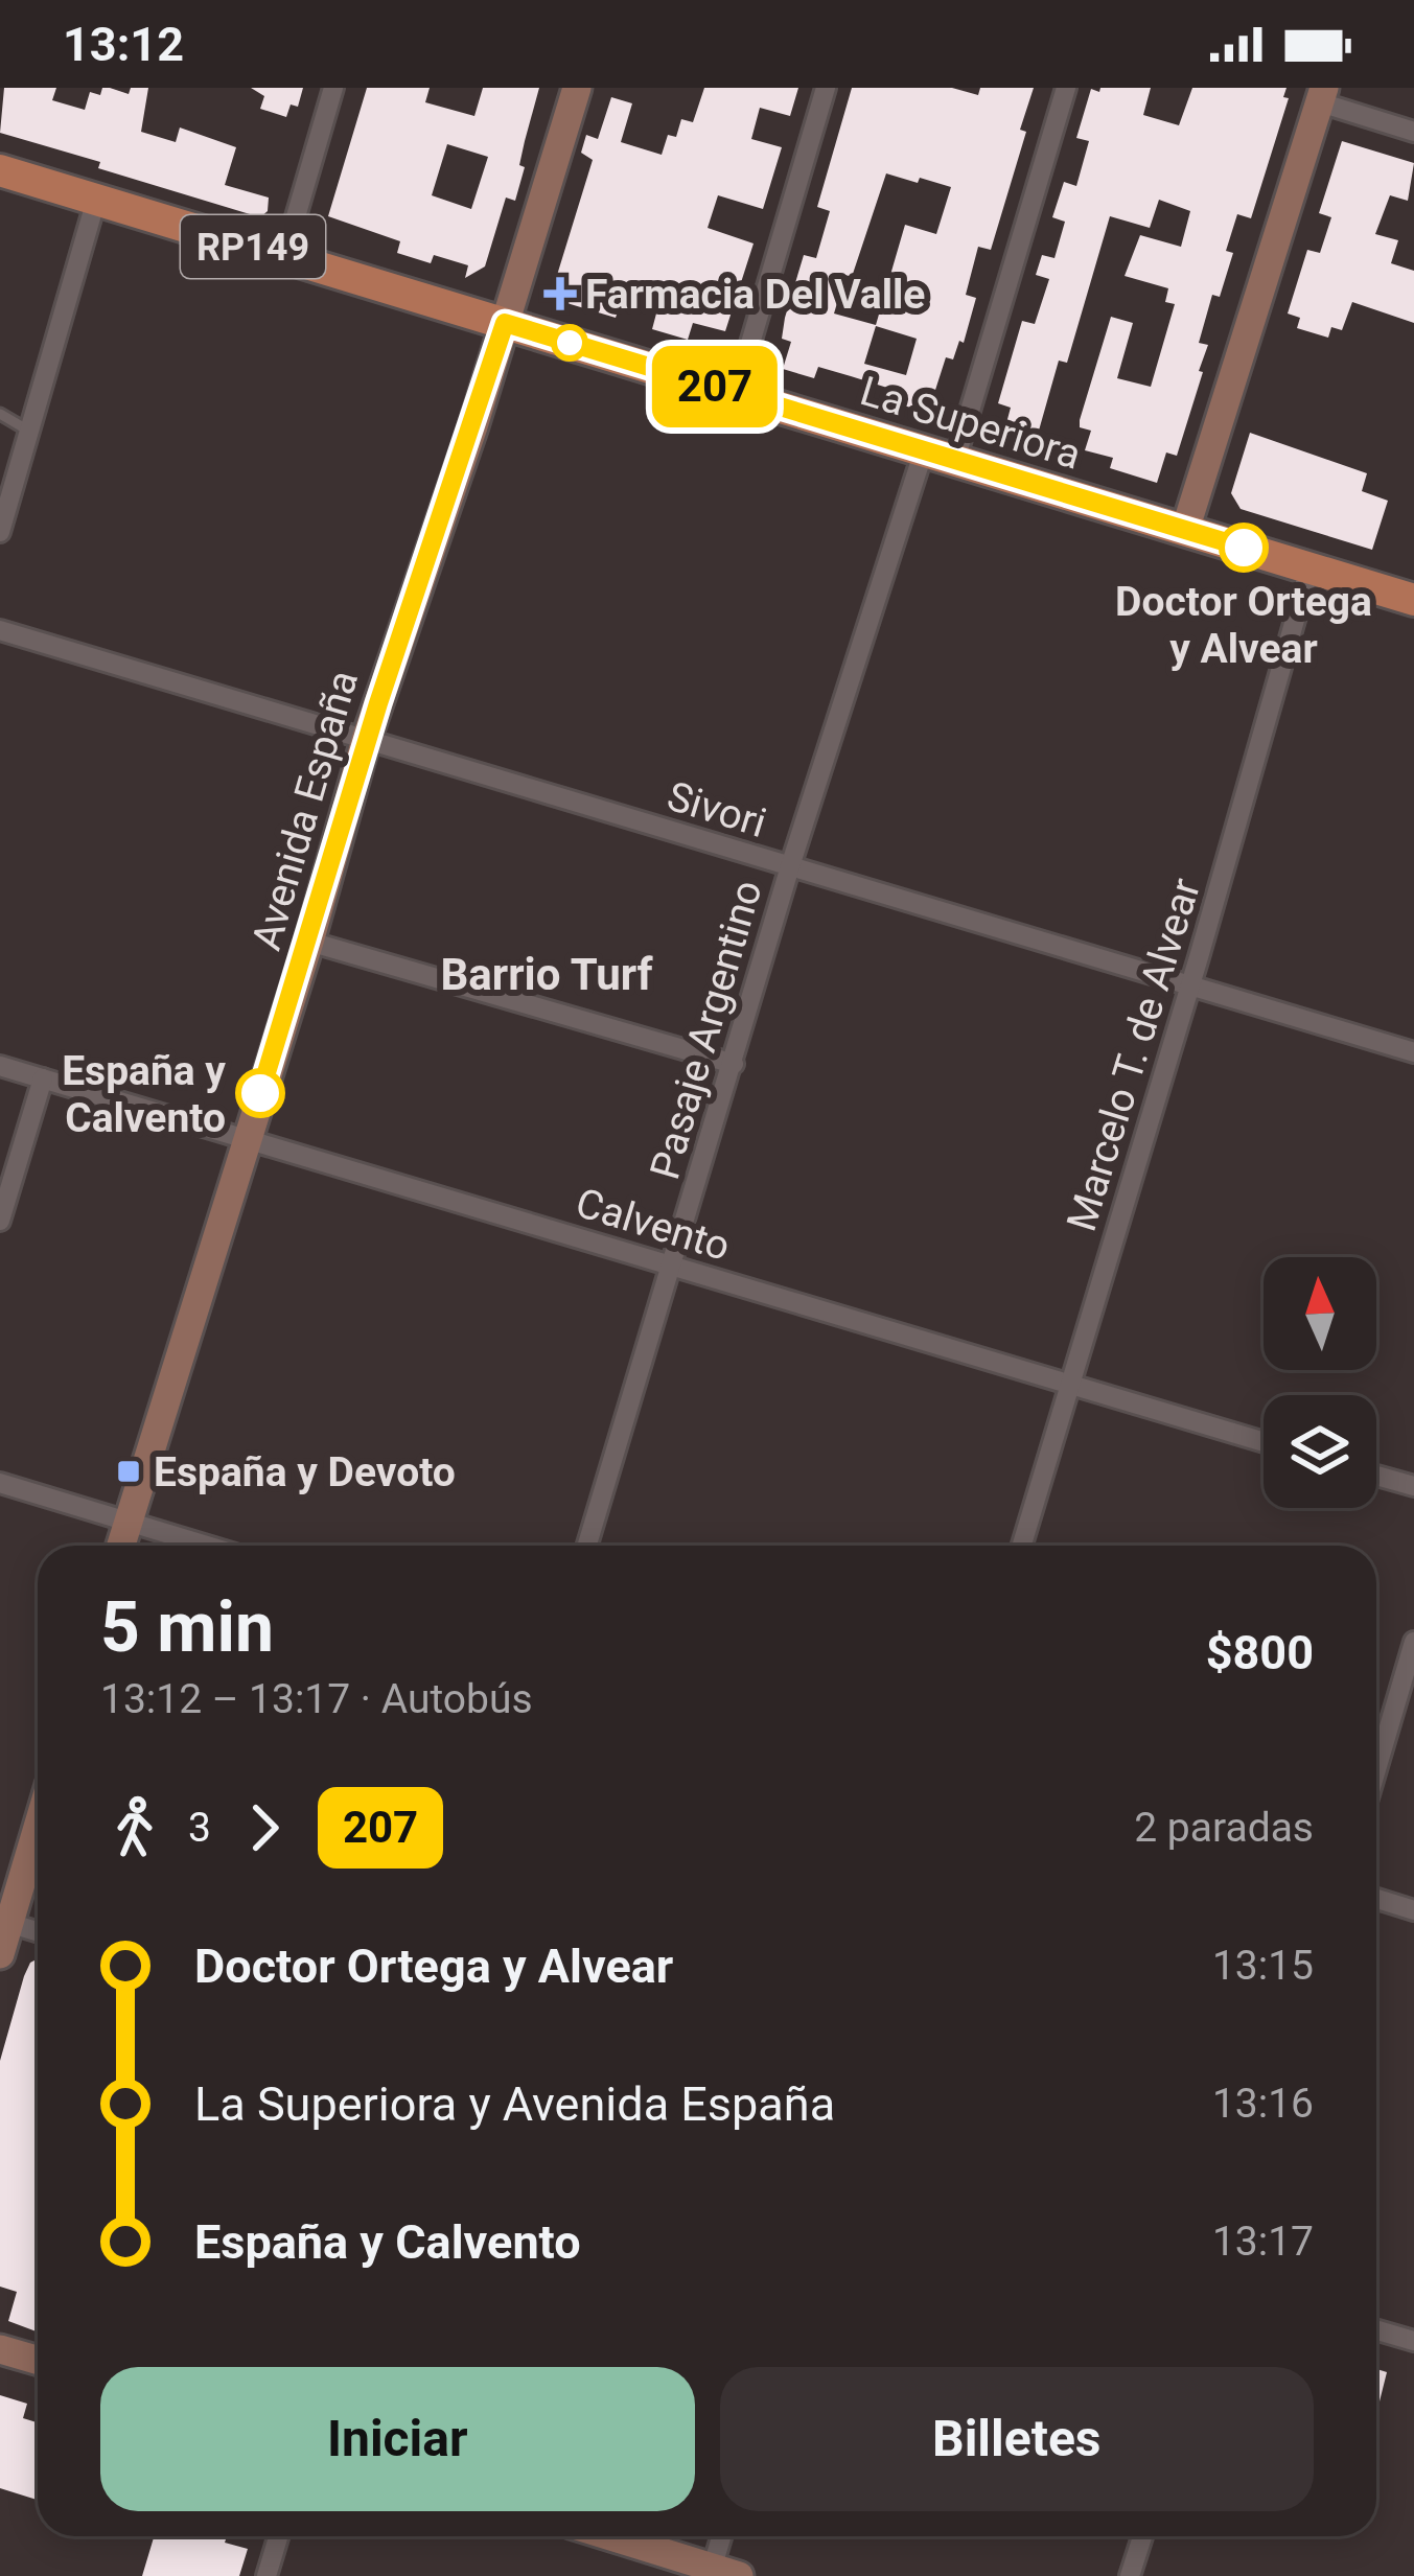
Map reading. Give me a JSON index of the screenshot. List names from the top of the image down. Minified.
{"streets":{"main road":["RP149","La Superiora"],"street":["Sivori","Avenida España","Pasaje Argentino","Marcelo T. de Alvear","Calvento"]},"crossings":[["La Superiora","Avenida España"],["La Superiora","Pasaje Argentino"],["La Superiora","Marcelo T. de Alvear"],["Sivori","Avenida España"],["Sivori","Pasaje Argentino"],["Sivori","Marcelo T. de Alvear"],["Avenida España","Calvento"],["Pasaje Argentino","Calvento"],["Marcelo T. de Alvear","Calvento"]],"districts":["Barrio Turf"],"places":{"health":["Farmacia Del Valle"],"other":["Doctor Ortega y Alvear","España y Calvento"],"transit":["España y Devoto"]},"lines":["bus line 207"],"north":"top","page":{"status":"13:12","on_map":"207","heading":["5 min","13:12 – 13:17 · Autobús","$800"],"legs":["3","207","2 paradas"],"list":[{"name":"Doctor Ortega y Alvear","value":"13:15"},{"name":"La Superiora y Avenida España","value":"13:16"},{"name":"España y Calvento","value":"13:17"}],"buttons":["Iniciar","Billetes"]}}
